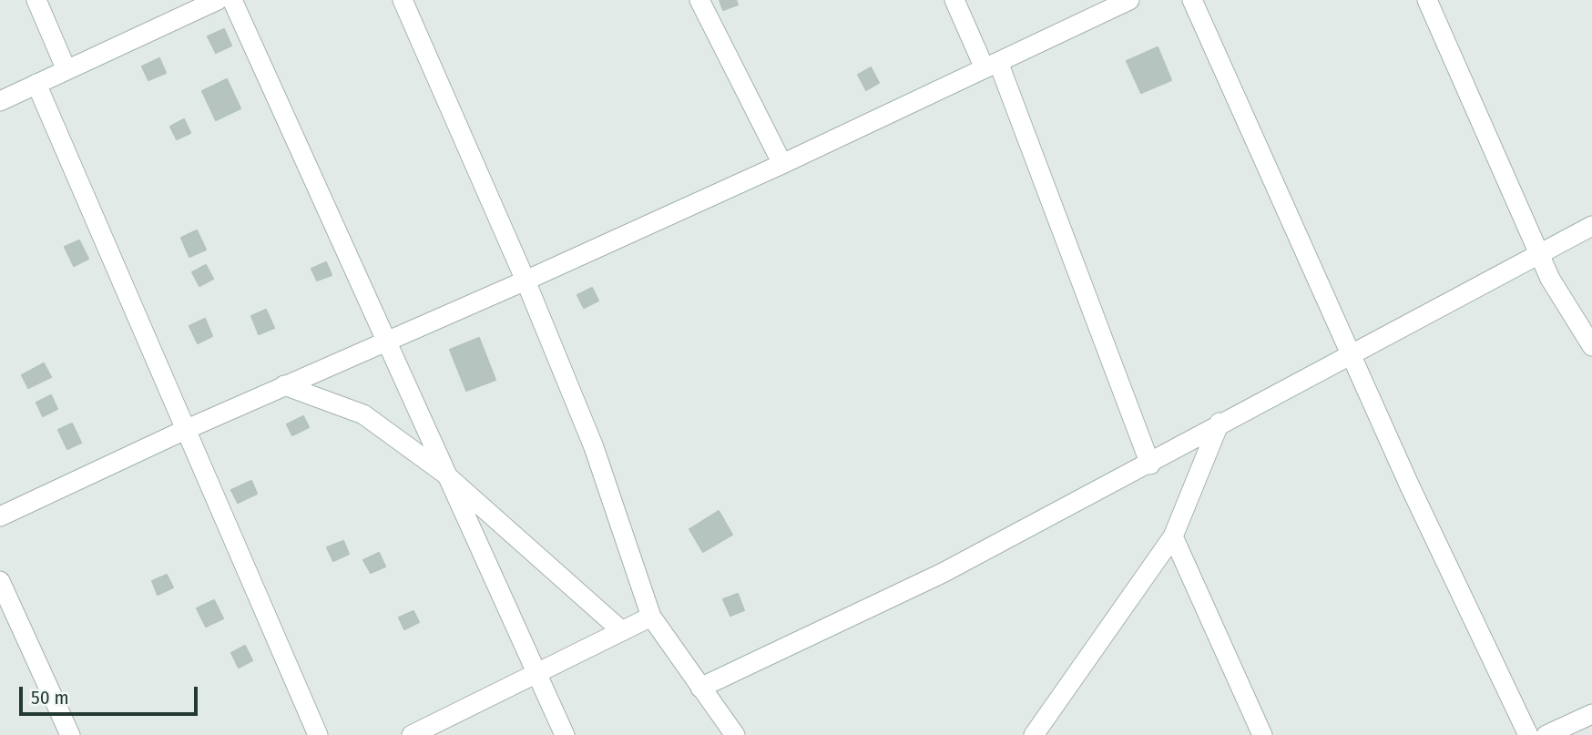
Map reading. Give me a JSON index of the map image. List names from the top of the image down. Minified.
{"scale_bar":"50 m"}
